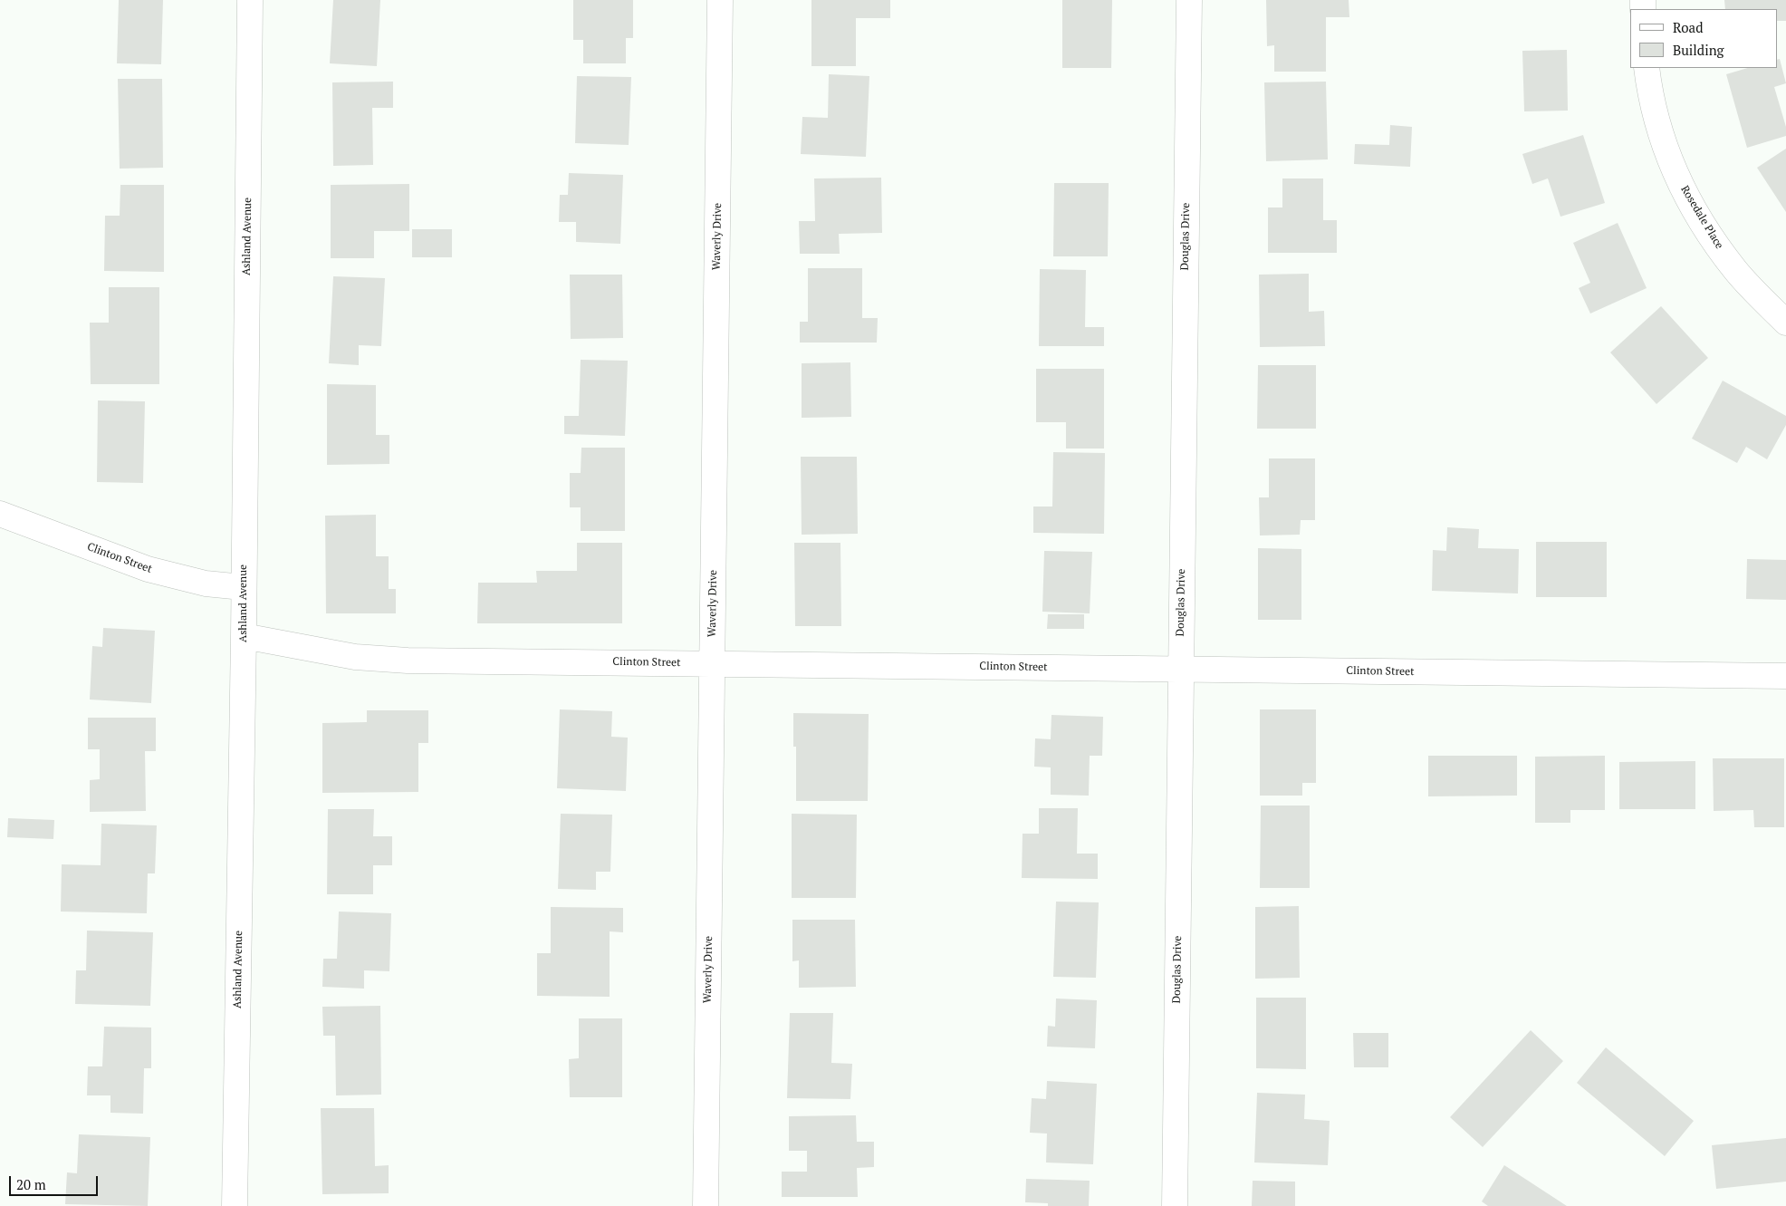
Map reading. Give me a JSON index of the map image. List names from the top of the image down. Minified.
{"streets":{"street":["Rosedale Place","Ashland Avenue","Waverly Drive","Douglas Drive","Clinton Street"]},"crossings":[["Ashland Avenue","Clinton Street"],["Waverly Drive","Clinton Street"],["Douglas Drive","Clinton Street"]],"legend":["Road","Building"],"scale_bar":"20 m"}
